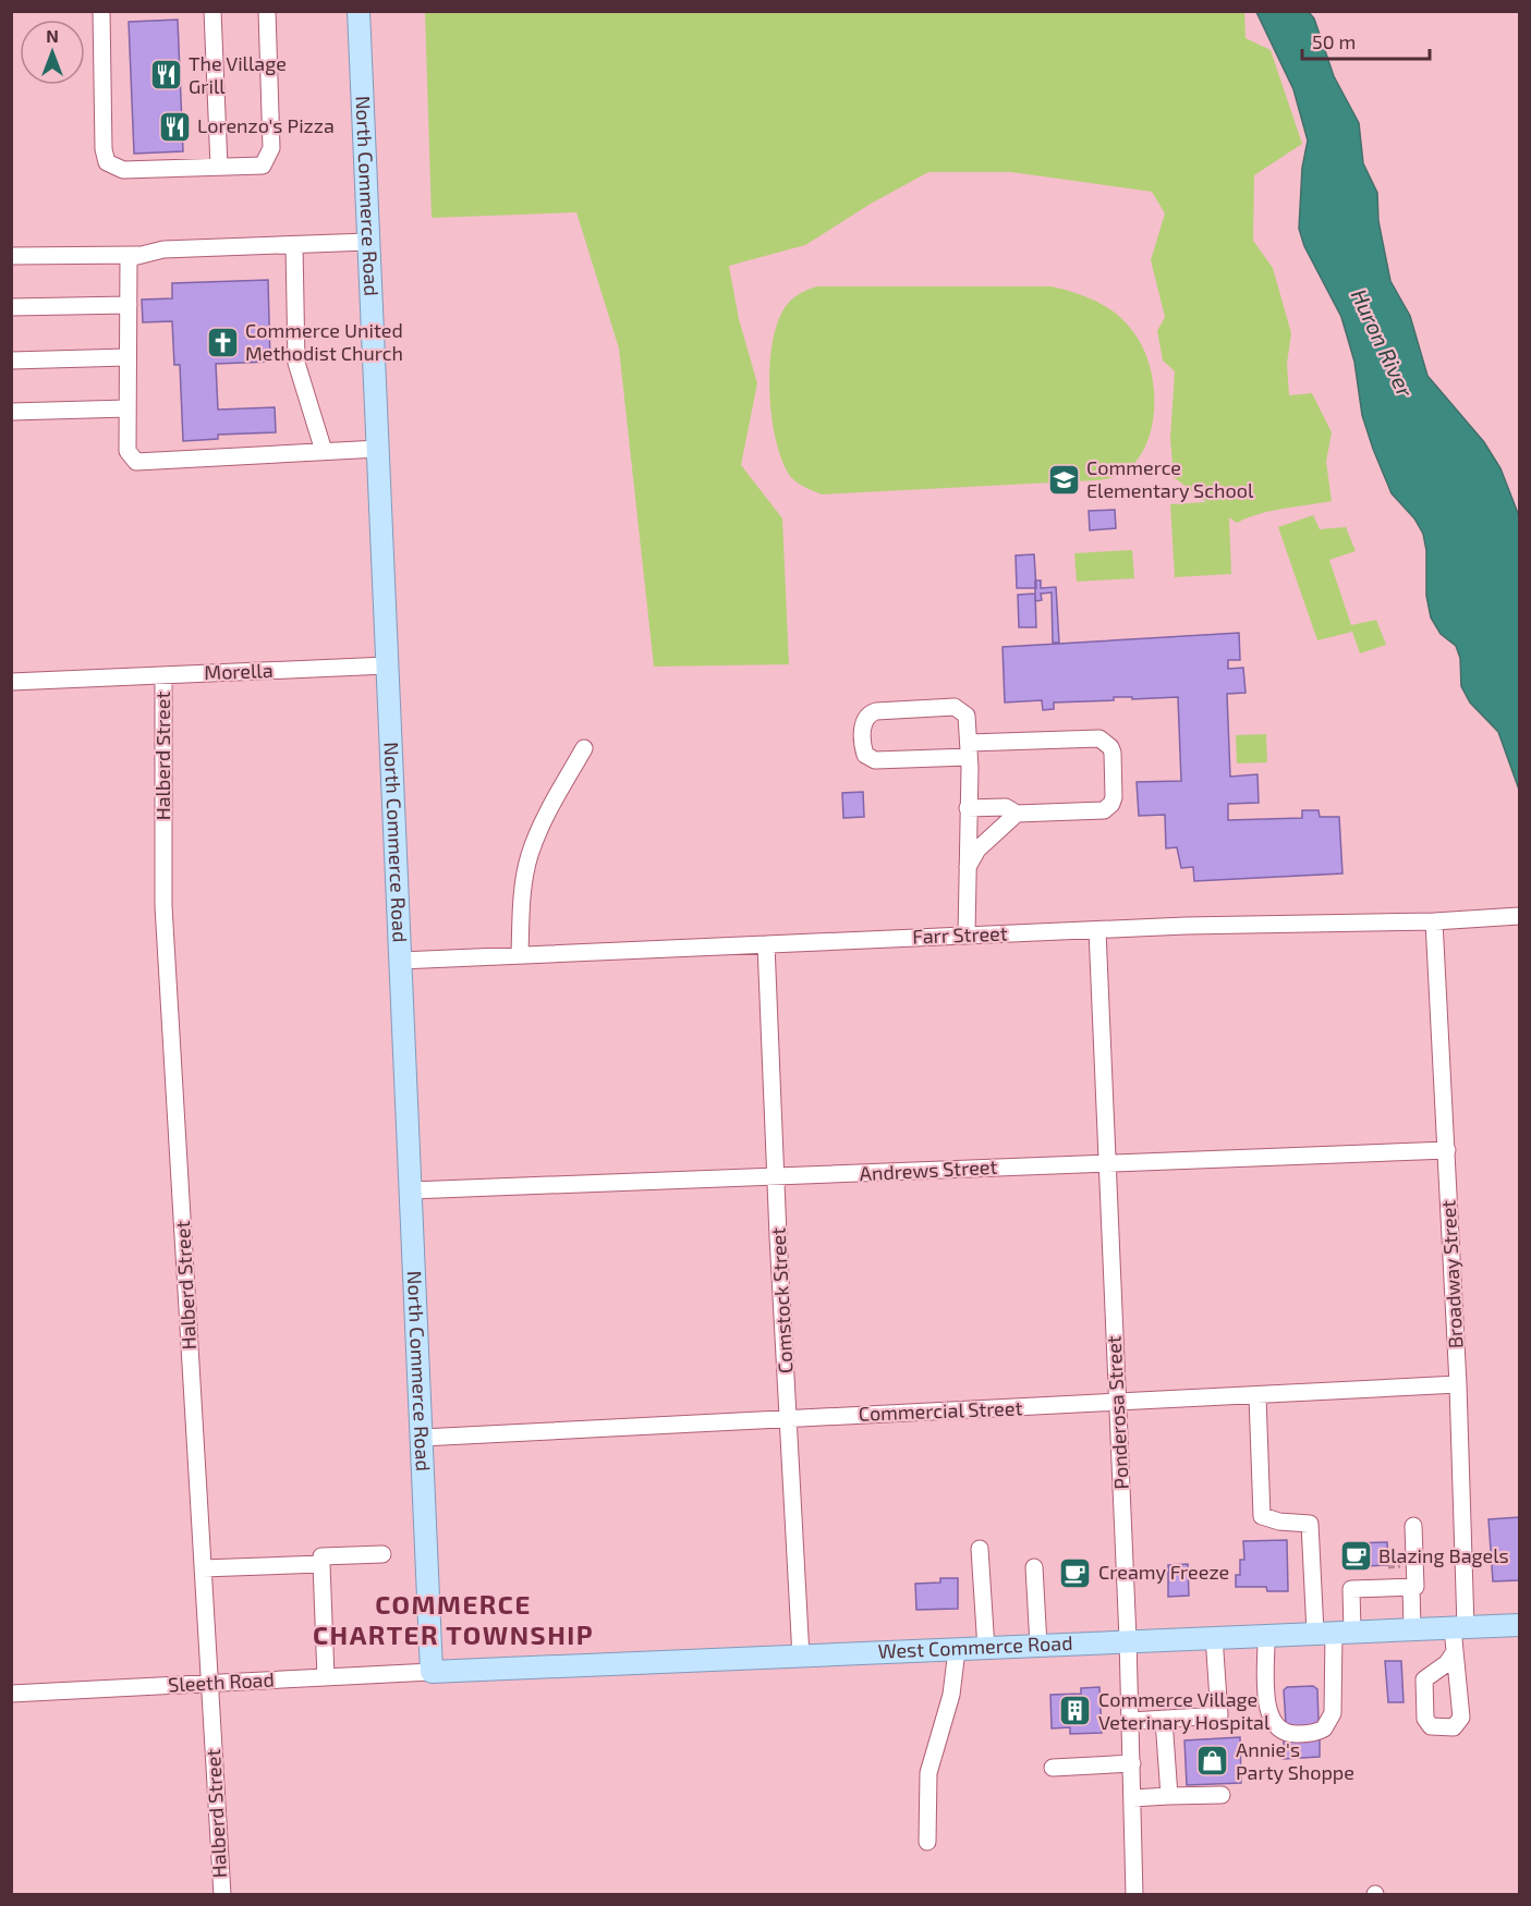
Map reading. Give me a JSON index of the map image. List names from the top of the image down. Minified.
{"streets":{"main road":["North Commerce Road","West Commerce Road"],"street":["Morella","Halberd Street","Farr Street","Andrews Street","Broadway Street","Comstock Street","Commercial Street","Ponderosa Street","Sleeth Road"]},"crossings":[["North Commerce Road","Morella"],["North Commerce Road","Farr Street"],["North Commerce Road","Andrews Street"],["North Commerce Road","Commercial Street"],["North Commerce Road","West Commerce Road"],["North Commerce Road","Sleeth Road"],["Morella","Halberd Street"],["Halberd Street","Sleeth Road"],["Farr Street","Broadway Street"],["Farr Street","Comstock Street"],["Farr Street","Ponderosa Street"],["Andrews Street","Broadway Street"],["Andrews Street","Comstock Street"],["Andrews Street","Ponderosa Street"],["Broadway Street","Commercial Street"],["Broadway Street","West Commerce Road"],["Comstock Street","Commercial Street"],["Comstock Street","West Commerce Road"],["Commercial Street","Ponderosa Street"],["Ponderosa Street","West Commerce Road"],["West Commerce Road","Sleeth Road"]],"districts":["COMMERCE CHARTER TOWNSHIP"],"water":["Huron River"],"places":{"restaurant":["The Village Grill","Lorenzo's Pizza"],"church":["Commerce United Methodist Church"],"school or university":["Commerce Elementary School"],"cafe":["Blazing Bagels","Creamy Freeze"],"building":["Commerce Village Veterinary Hospital"],"shop":["Annie's Party Shoppe"]},"scale_bar":"50 m","north":"top"}
